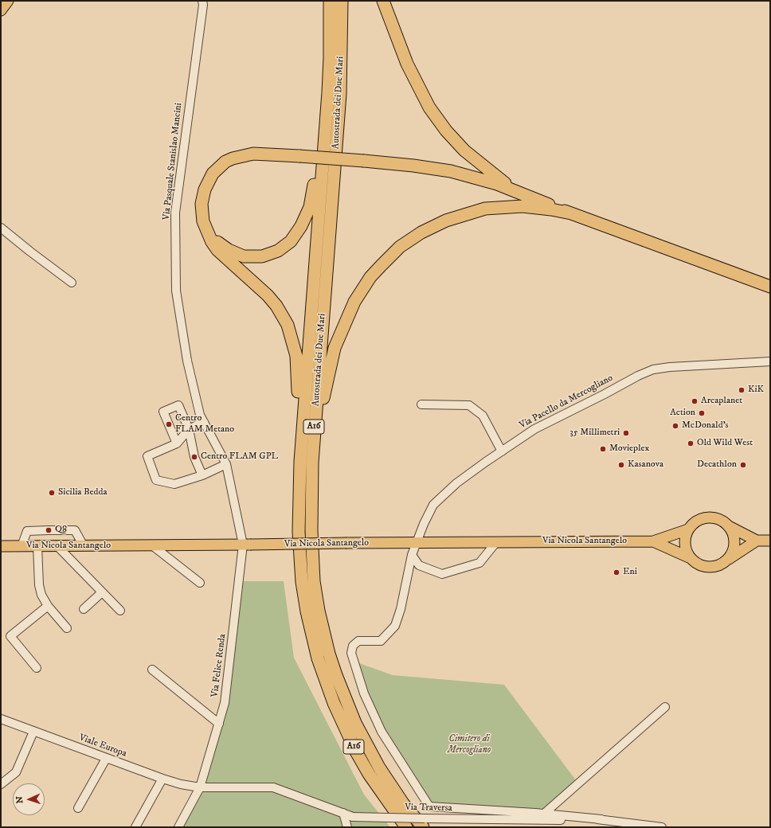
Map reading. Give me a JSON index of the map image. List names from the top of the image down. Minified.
{"streets":{"highway":["Autostrada dei Due Mari","A16"],"main road":["Via Nicola Santangelo"],"street":["Via Pasquale Stanislao Mancini","Via Pacello da Mercogliano","Via Felice Renda","Viale Europa","Via Traversa"]},"crossings":[["Autostrada dei Due Mari","Via Traversa"],["Via Pasquale Stanislao Mancini","Via Nicola Santangelo"],["Via Pasquale Stanislao Mancini","Via Felice Renda"],["Via Pacello da Mercogliano","Via Nicola Santangelo"],["Via Nicola Santangelo","Via Felice Renda"],["Via Felice Renda","Viale Europa"],["Via Felice Renda","Via Traversa"],["Viale Europa","Via Traversa"]],"parks":["Cimitero di Mercogliano"],"places":["KiK","Arcaplanet","Action","Centro FLAM Metano","McDonald's","35 Millimetri","Old Wild West","Movieplex","Centro FLAM GPL","Kasanova","Decathlon","Sicilia Bedda","Q8","Eni"],"north":"left"}
